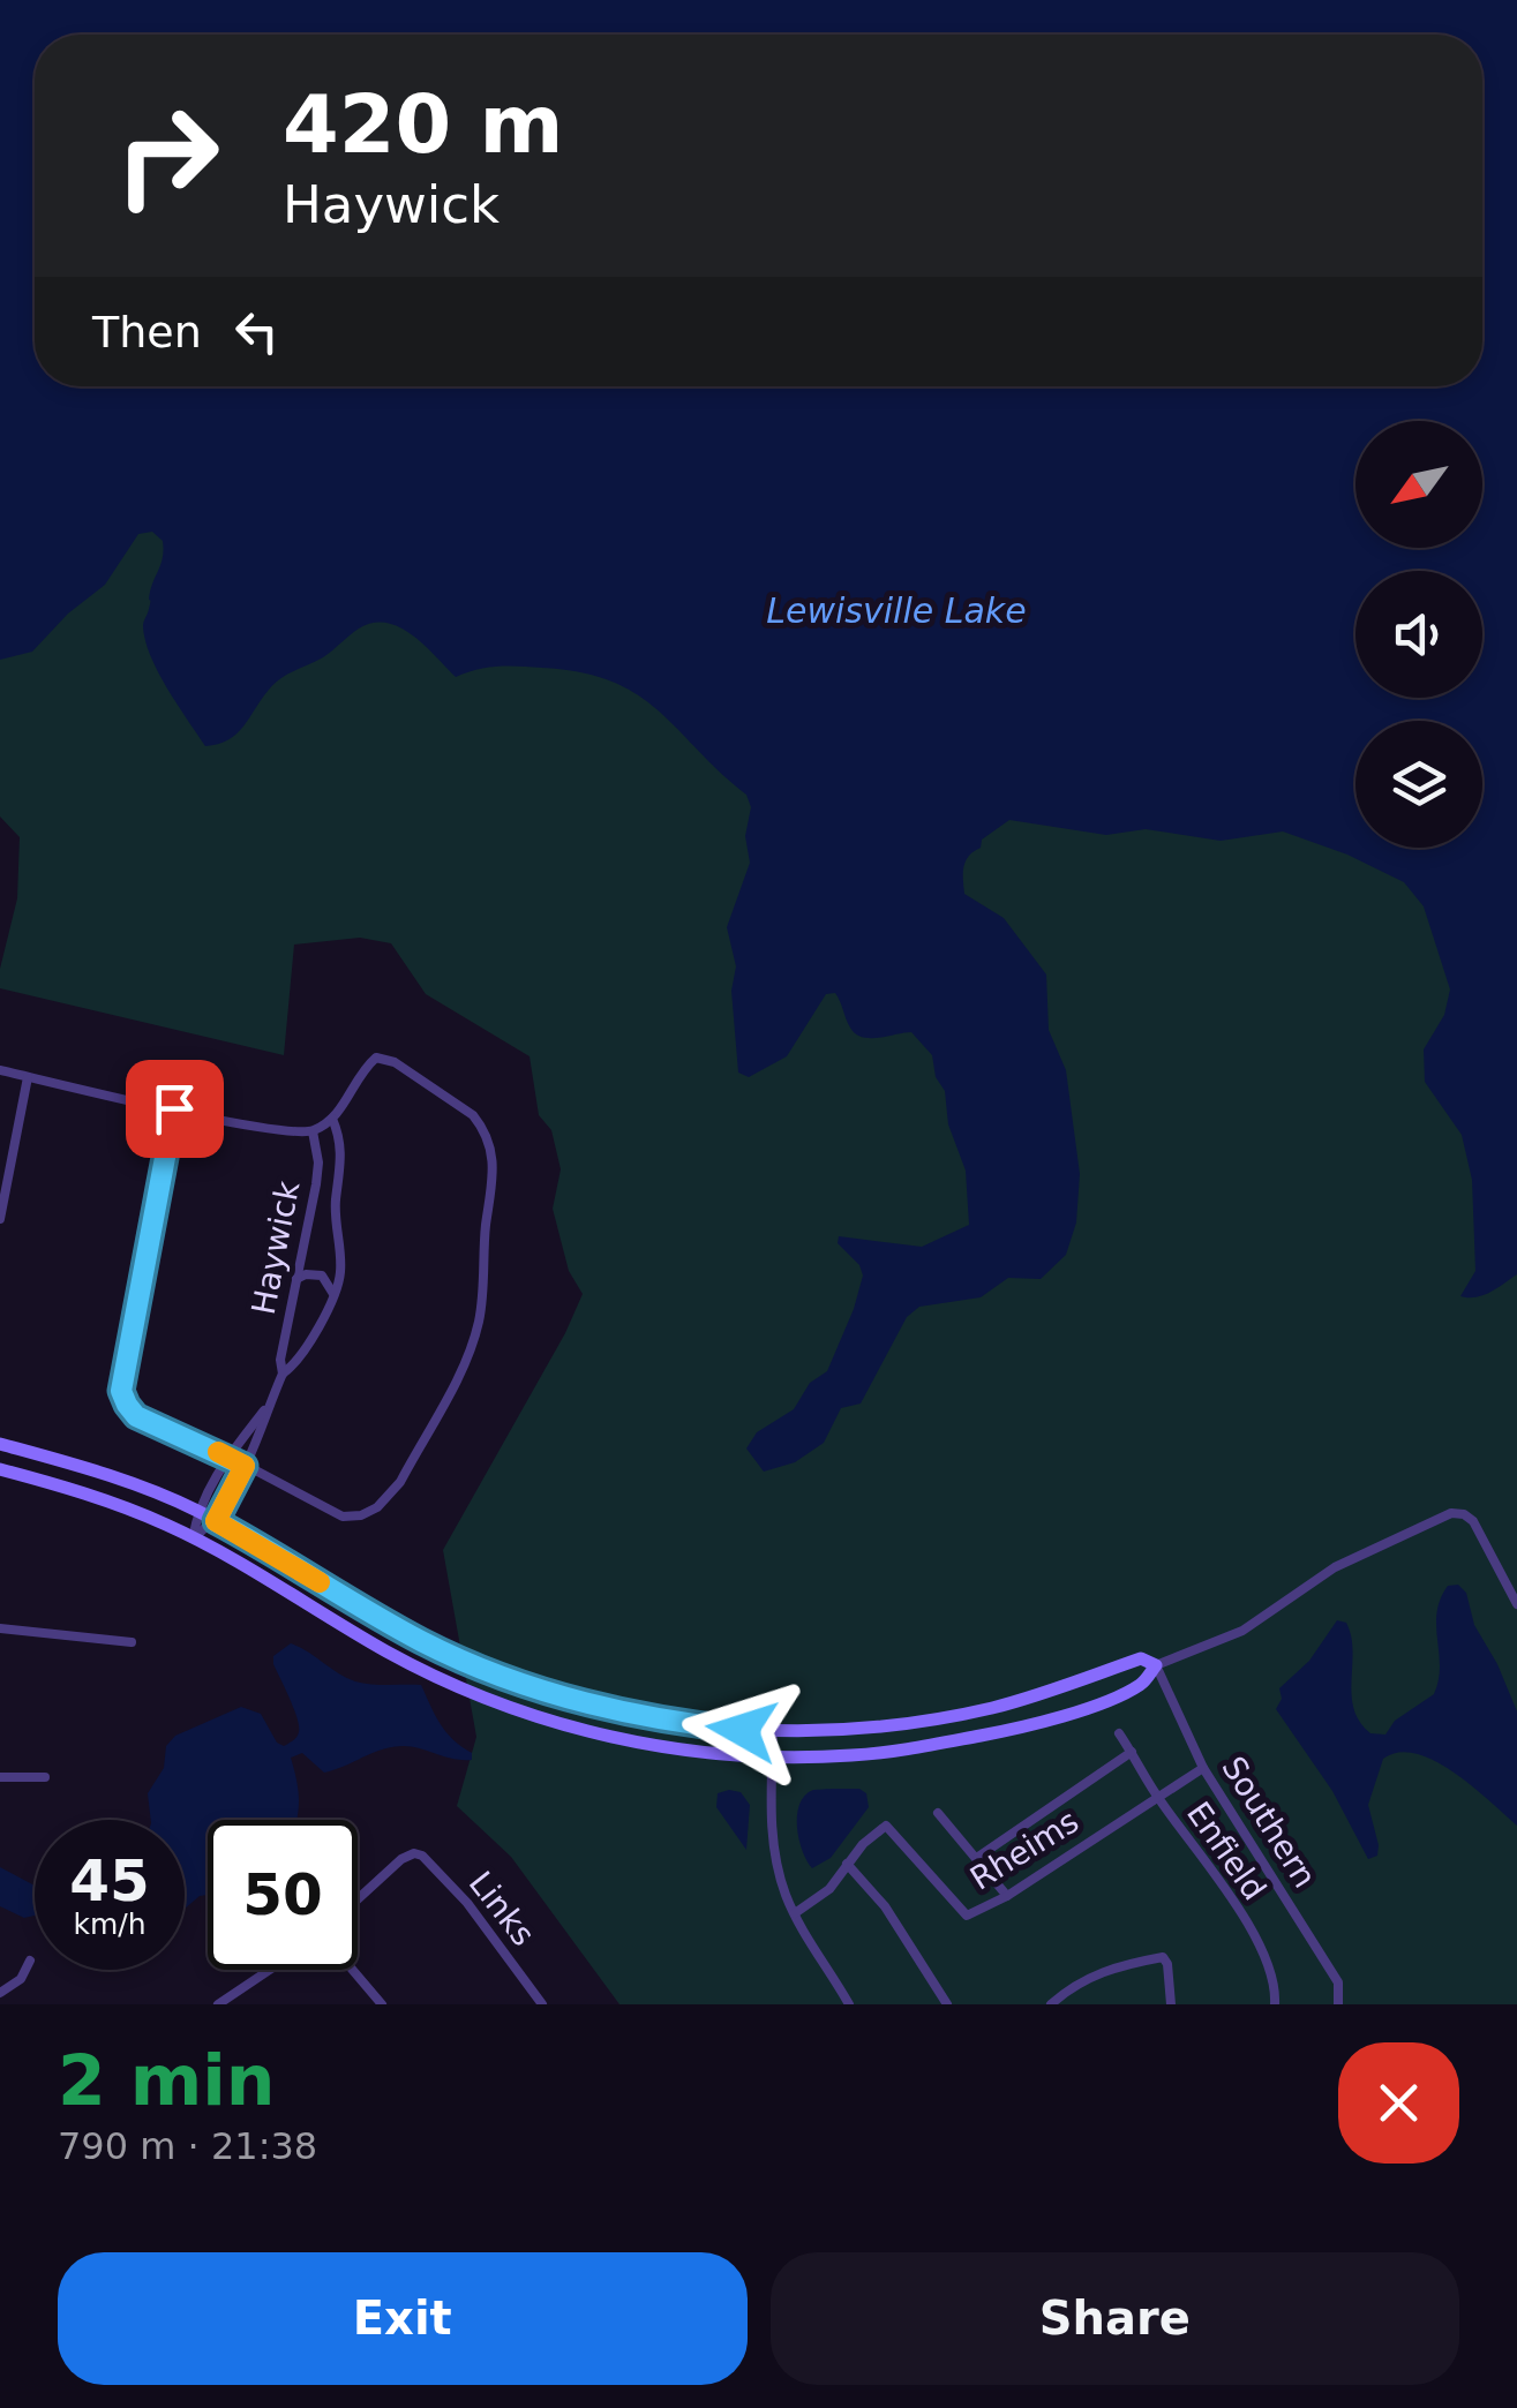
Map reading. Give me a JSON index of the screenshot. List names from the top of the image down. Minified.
{"streets":{"street":["Haywick","Southern","Rheims","Enfield","Links"]},"crossings":[["Southern","Rheims"],["Rheims","Enfield"]],"water":["Lewisville Lake"],"north":"bottom left","page":{"turn":["420 m","Haywick"],"then":"Then","speed":"45 km/h","limit":"50","heading":["2 min","790 m · 21:38"],"buttons":["Exit","Share"]}}
